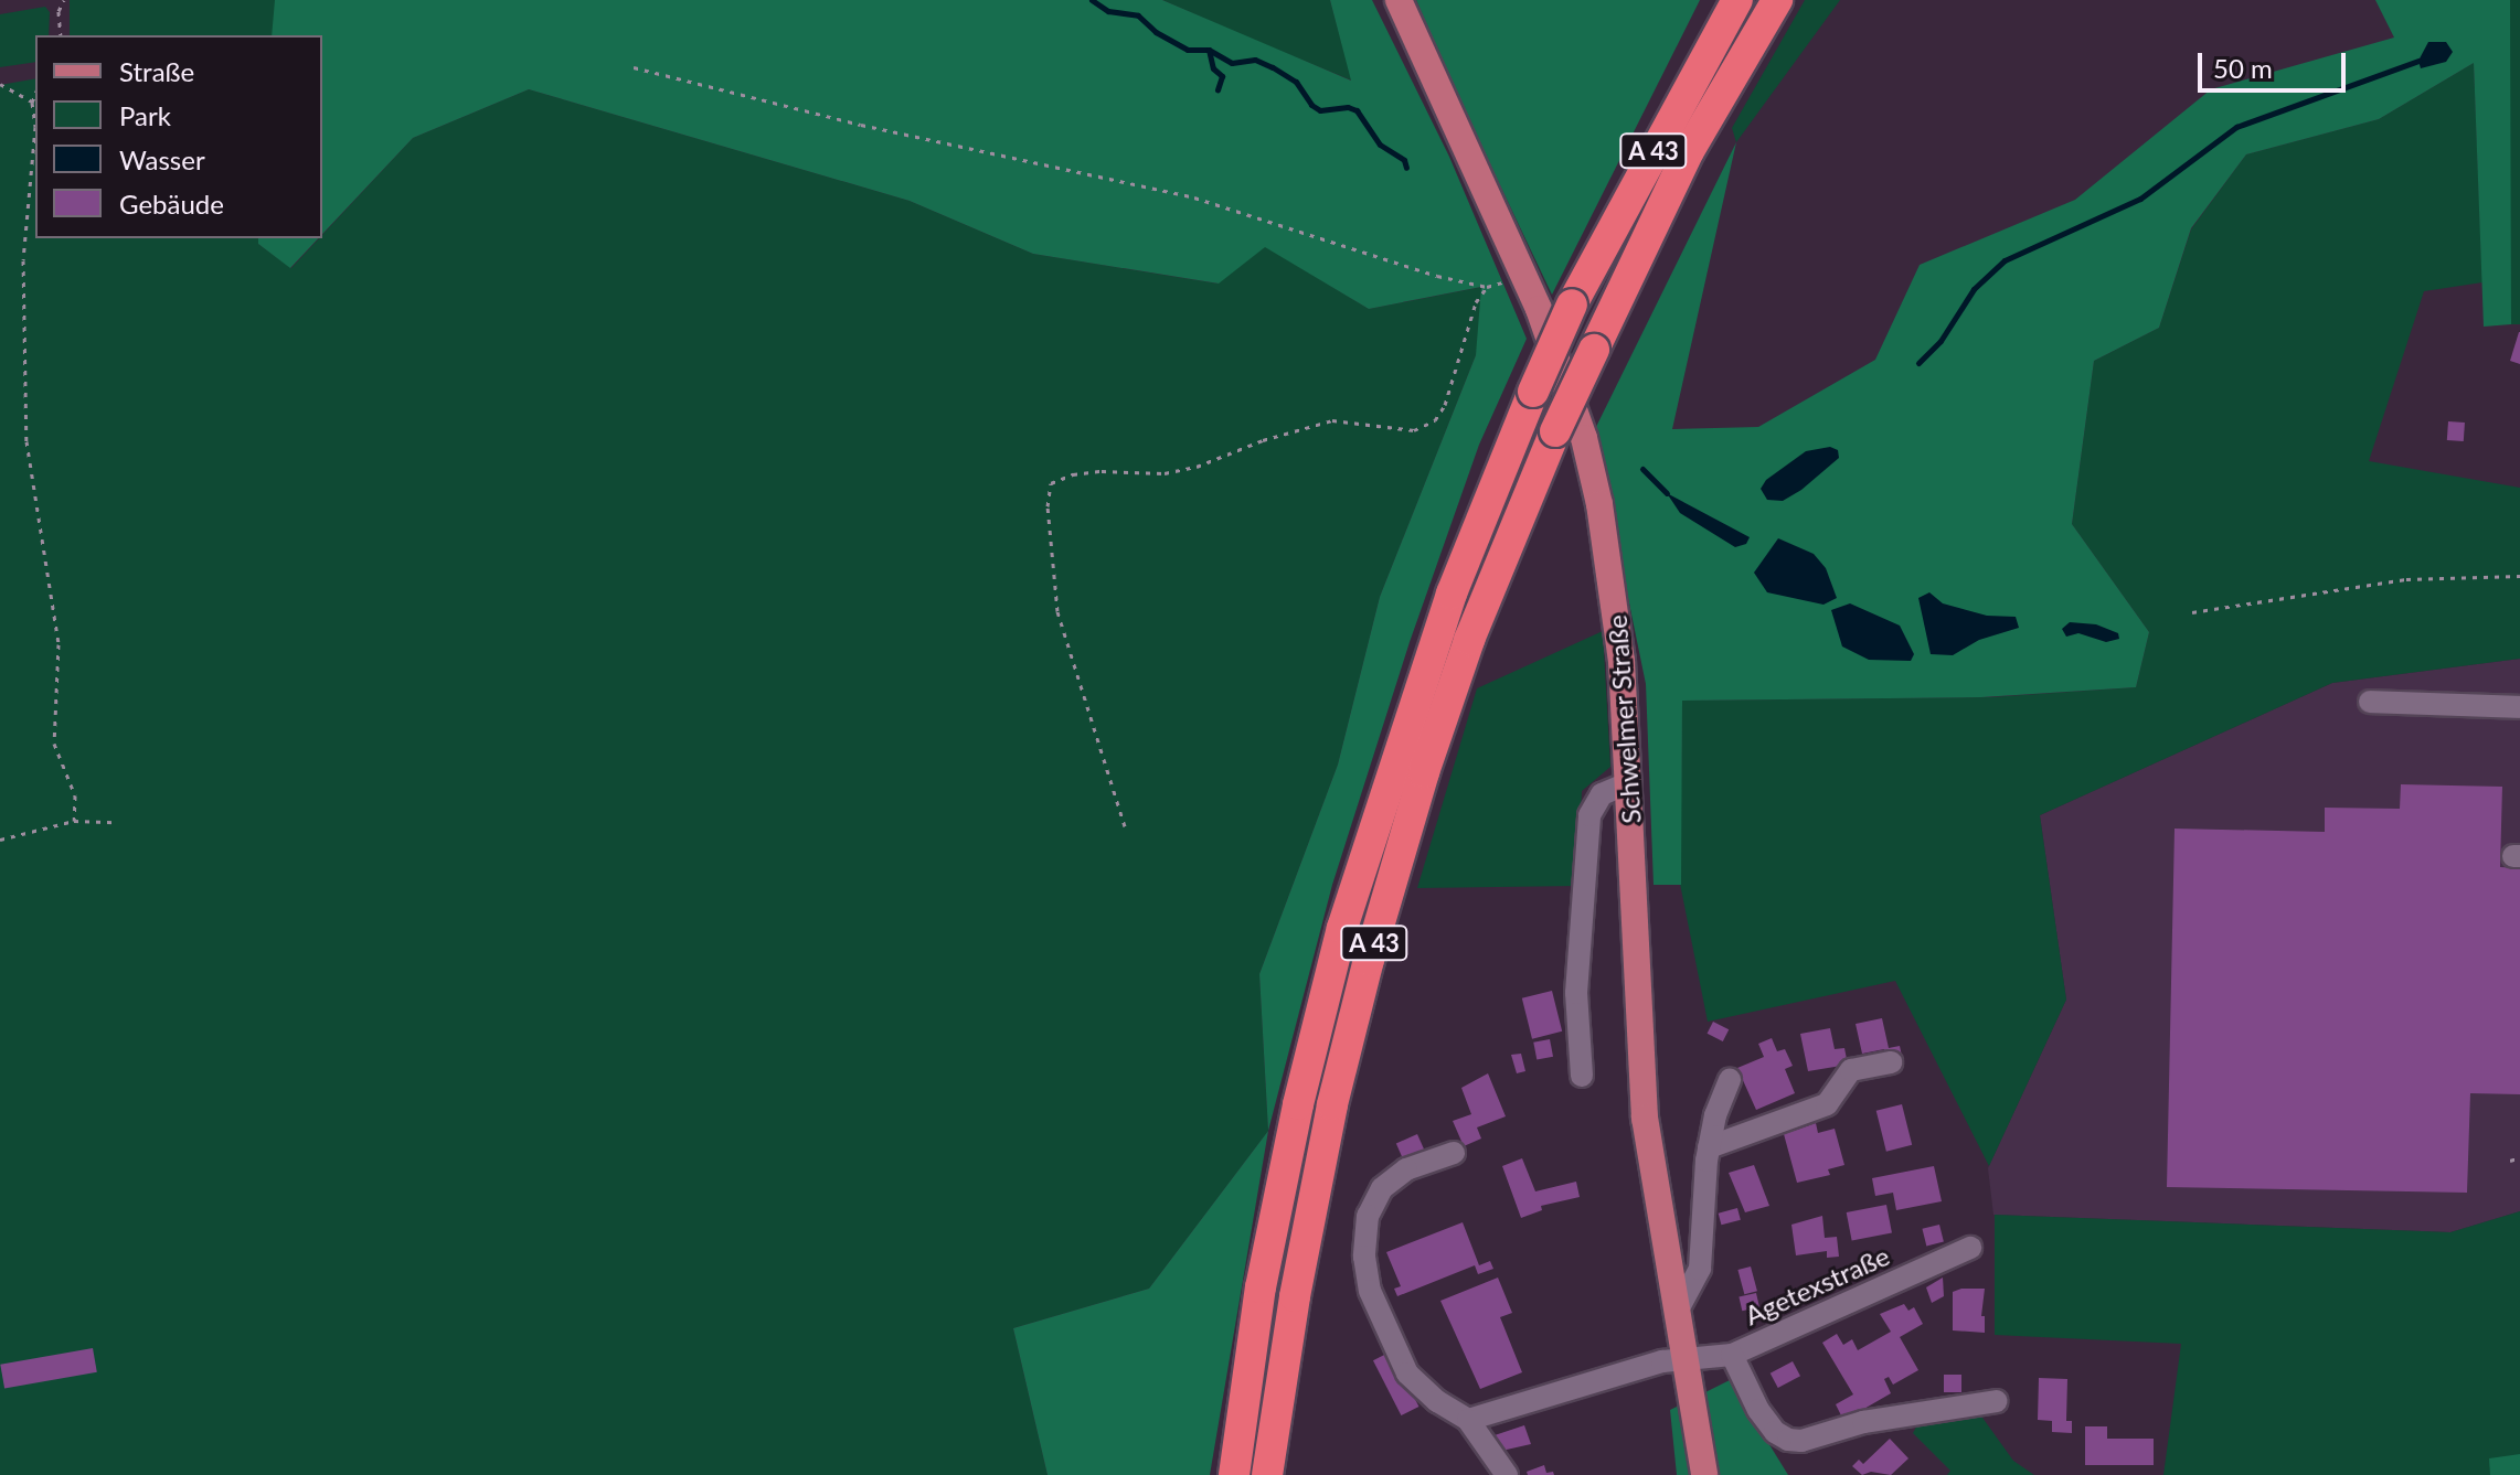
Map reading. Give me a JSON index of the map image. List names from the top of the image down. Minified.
{"streets":{"highway":["A 43"],"main road":["Schwelmer Straße"],"street":["Agetexstraße"]},"crossings":[["Schwelmer Straße","Agetexstraße"]],"legend":["Straße","Park","Wasser","Gebäude"],"scale_bar":"50 m"}
